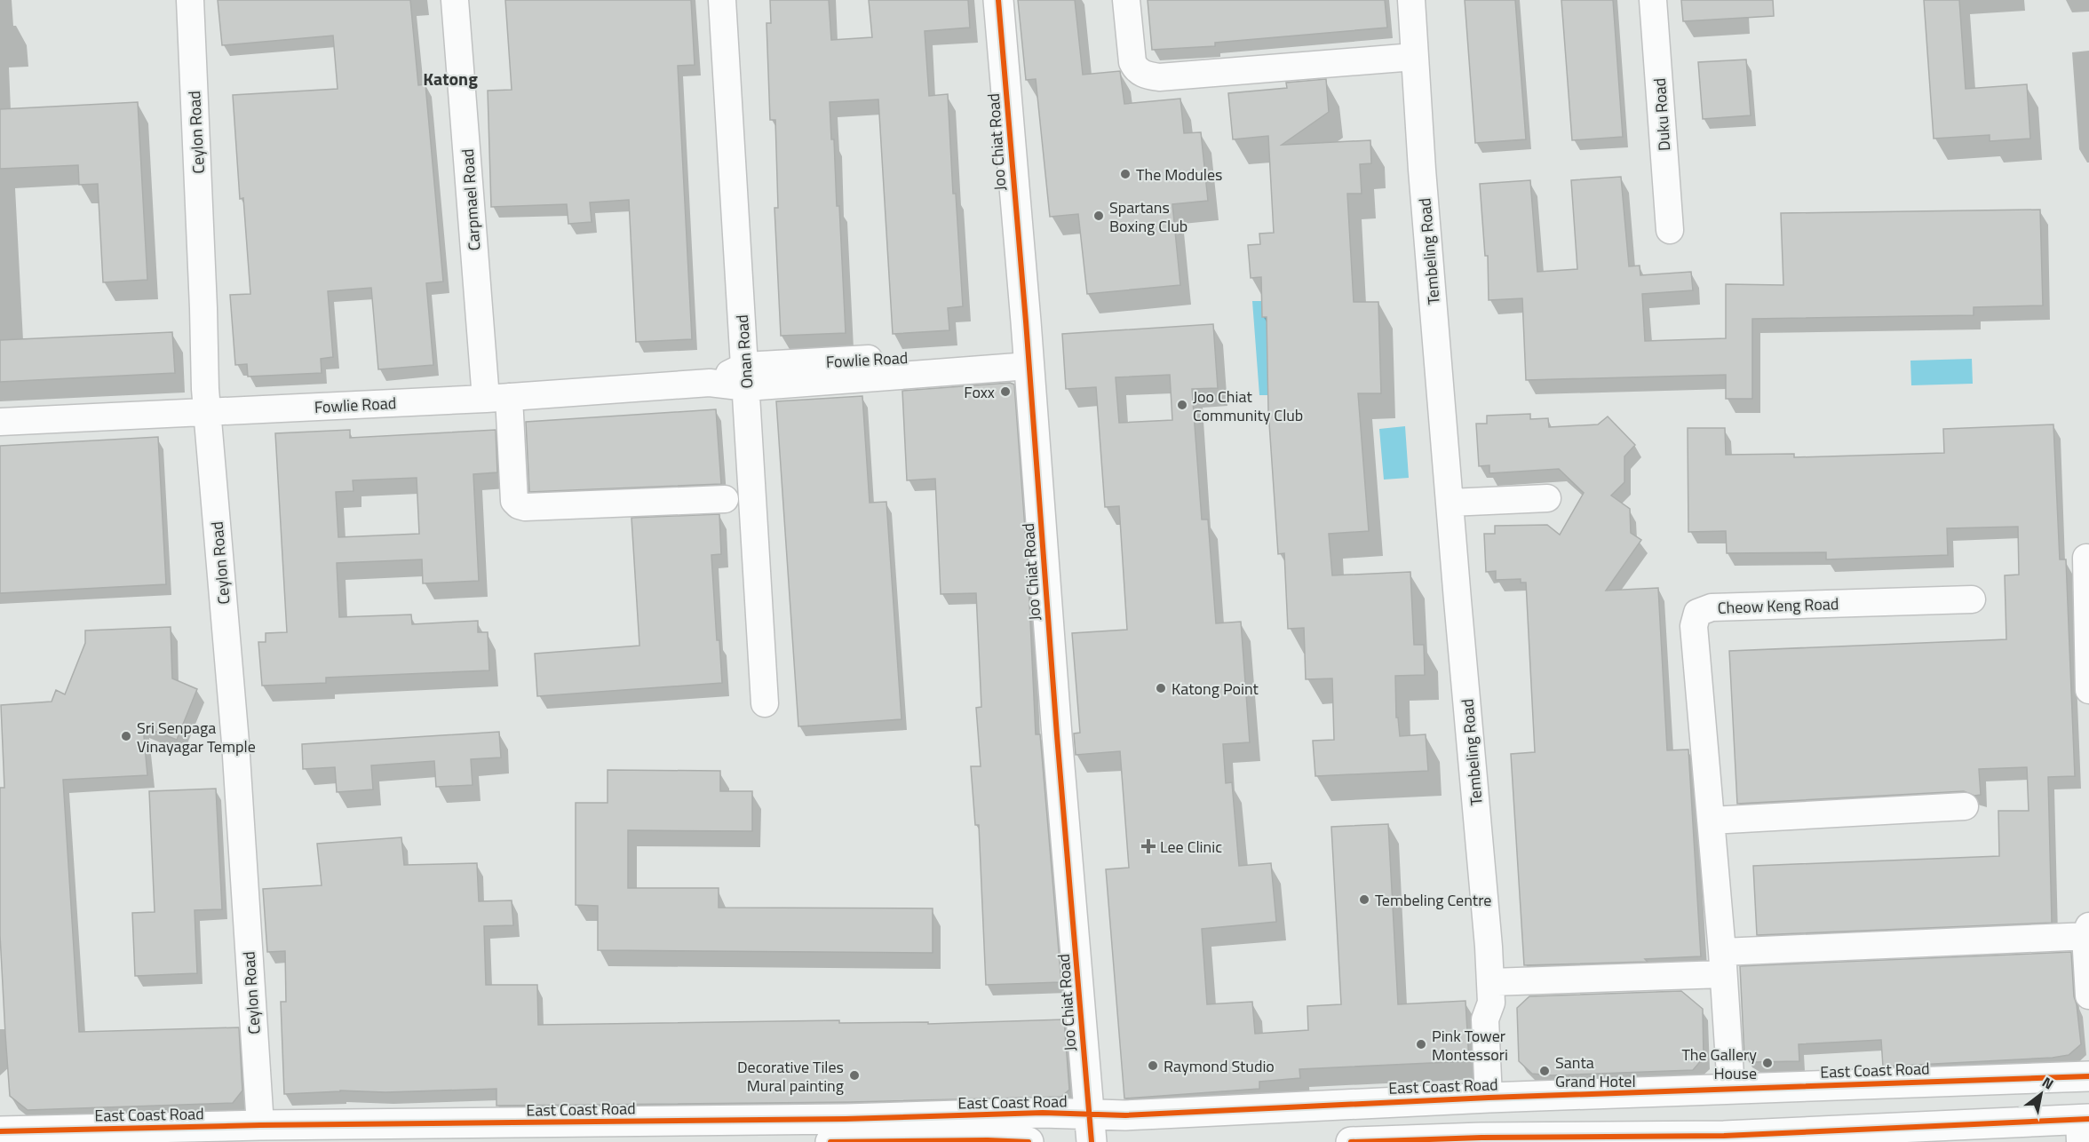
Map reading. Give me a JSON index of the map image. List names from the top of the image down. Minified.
{"streets":{"main road":["Joo Chiat Road","East Coast Road"],"street":["Duku Road","Ceylon Road","Carpmael Road","Tembeling Road","Onan Road","Fowlie Road","Cheow Keng Road"]},"crossings":[["Ceylon Road","Fowlie Road"],["Ceylon Road","East Coast Road"],["Joo Chiat Road","Fowlie Road"],["Joo Chiat Road","East Coast Road"],["Carpmael Road","Fowlie Road"],["Tembeling Road","East Coast Road"],["Onan Road","Fowlie Road"],["Cheow Keng Road","East Coast Road"]],"districts":["Katong"],"places":{"other":["The Modules","Spartans Boxing Club","Foxx","Joo Chiat Community Club","Katong Point","Sri Senpaga Vinayagar Temple","Tembeling Centre","Pink Tower Montessori","The Gallery House","Raymond Studio","Santa Grand Hotel","Decorative Tiles Mural painting"],"health":["Lee Clinic"]},"north":"top right"}
